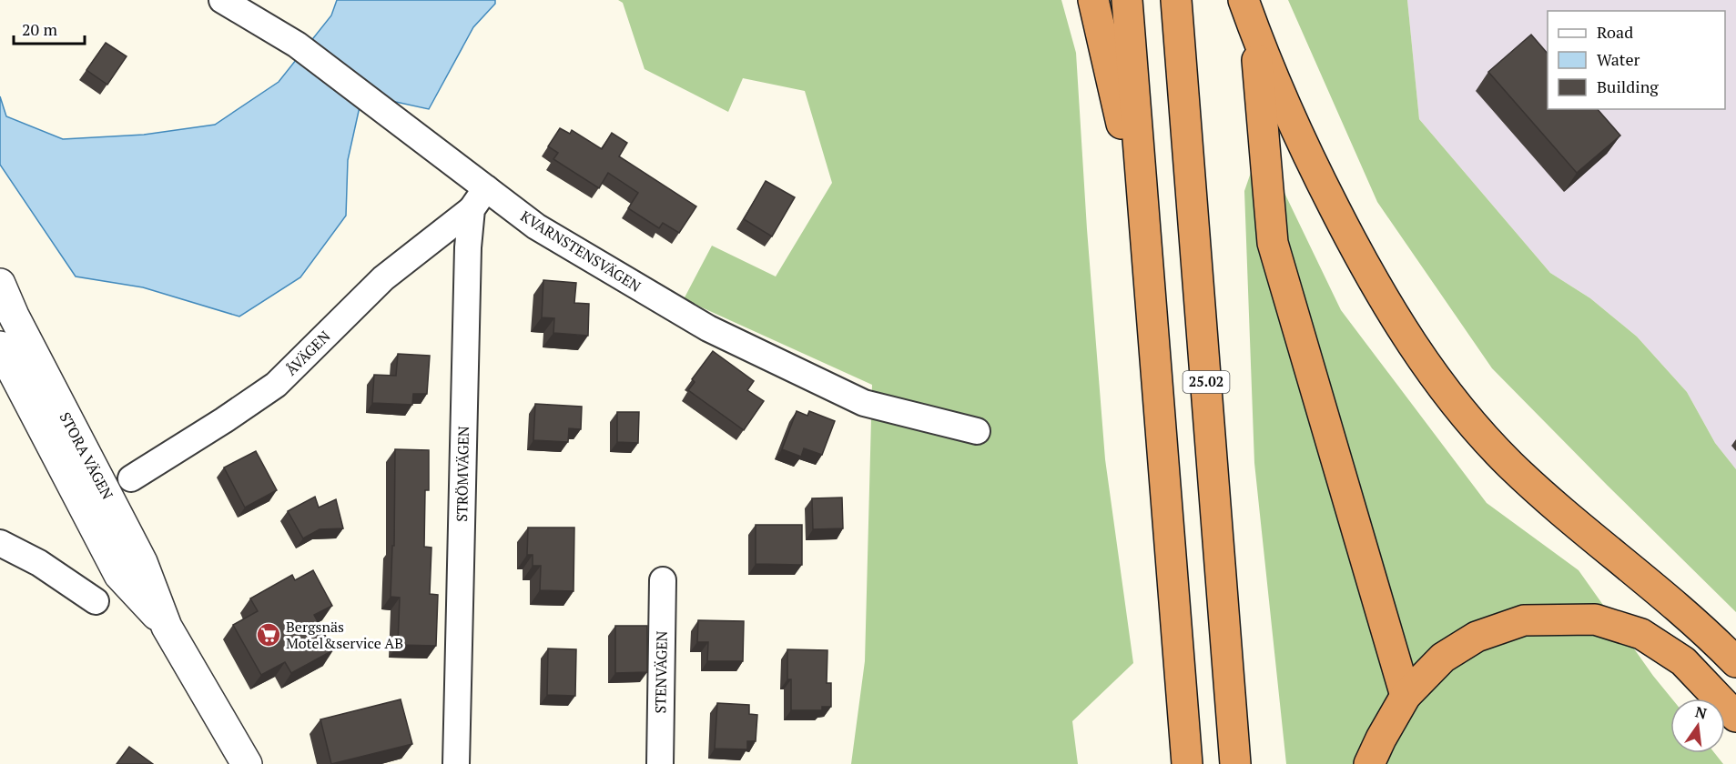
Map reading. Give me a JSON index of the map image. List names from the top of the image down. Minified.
{"streets":{"highway":["25.02"],"street":["KVARNSTENSVÄGEN","ÅVÄGEN","STORA VÄGEN","STRÖMVÄGEN","STENVÄGEN"]},"crossings":[["KVARNSTENSVÄGEN","STRÖMVÄGEN"],["ÅVÄGEN","STRÖMVÄGEN"]],"places":{"supermarket":["Bergsnäs Motel&service AB"]},"legend":["Road","Water","Building"],"scale_bar":"20 m","north":"top"}
